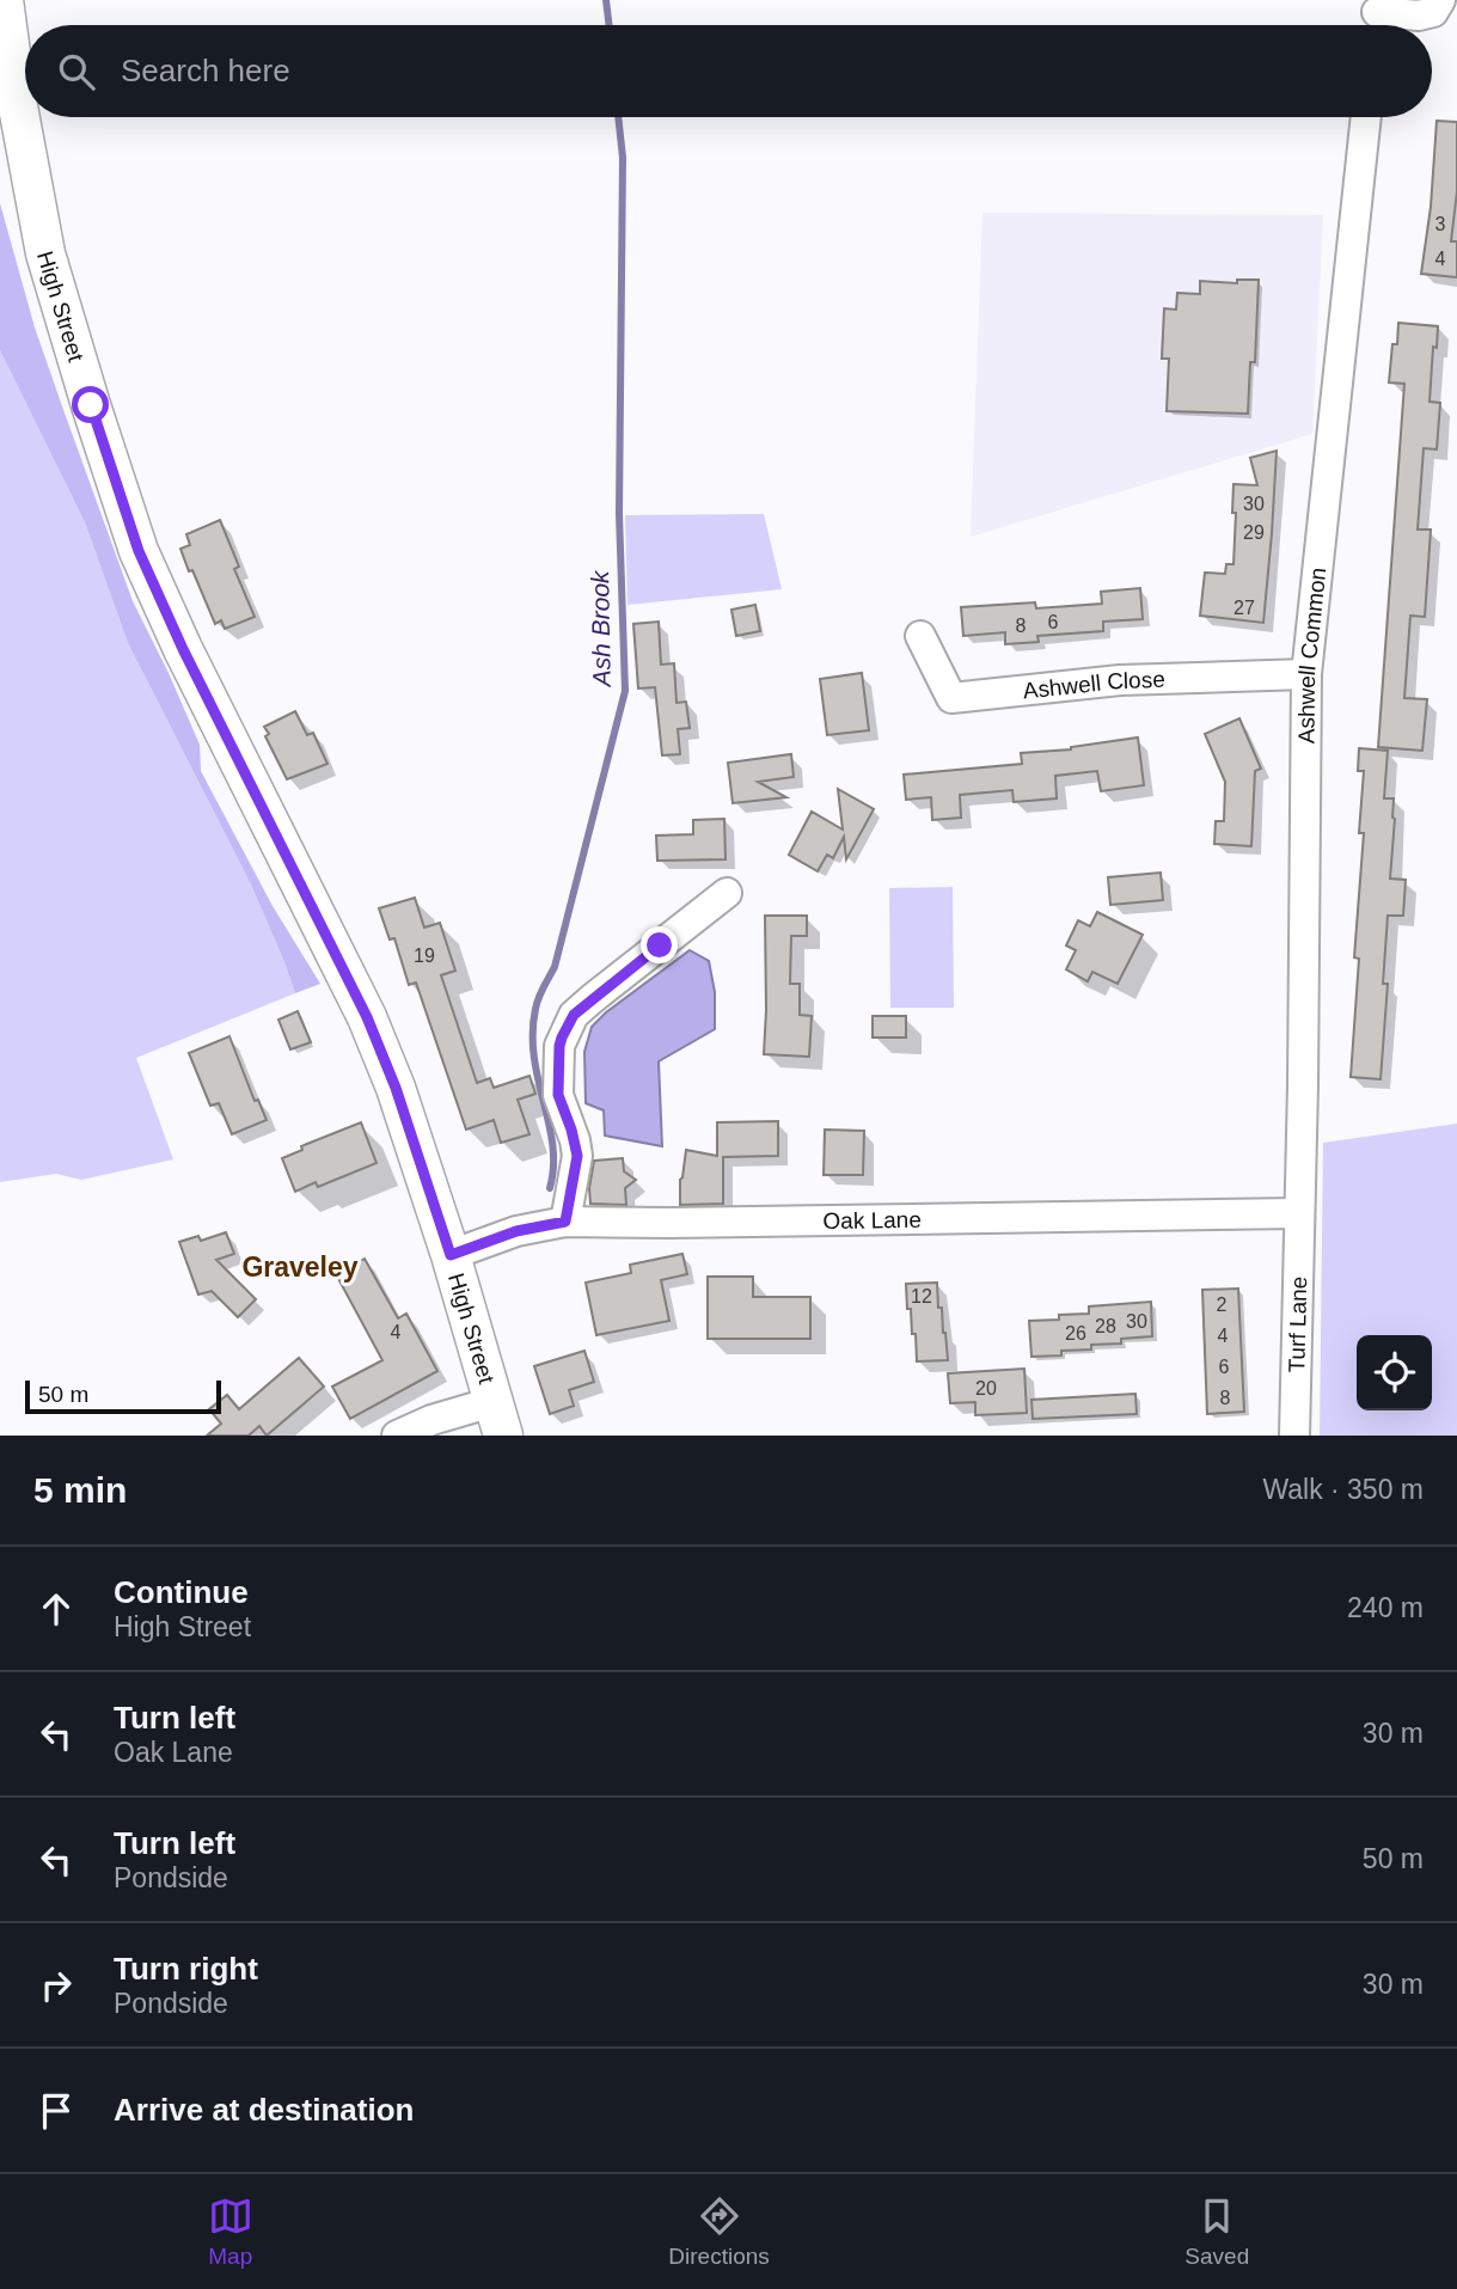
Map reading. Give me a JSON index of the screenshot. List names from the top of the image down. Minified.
{"streets":{"main road":["High Street"],"street":["Ashwell Common","Ashwell Close","Oak Lane","Turf Lane"]},"crossings":[["High Street","Oak Lane"],["Ashwell Common","Ashwell Close"],["Ashwell Common","Oak Lane"],["Ashwell Common","Turf Lane"],["Oak Lane","Turf Lane"]],"districts":["Graveley"],"water":["Ash Brook"],"house_numbers":["3","4","30","29","27","6","8","19","12","2","30","28","4","26","4","6","20","8"],"scale_bar":"50 m","page":{"search":"Search here","scale":"50 m","heading":["5 min","Walk · 350 m"],"list":[["Continue","High Street","240 m"],["Turn left","Oak Lane","30 m"],["Turn left","Pondside","50 m"],["Turn right","Pondside","30 m"],"Arrive at destination"],"nav":["Map","Directions","Saved"]}}
